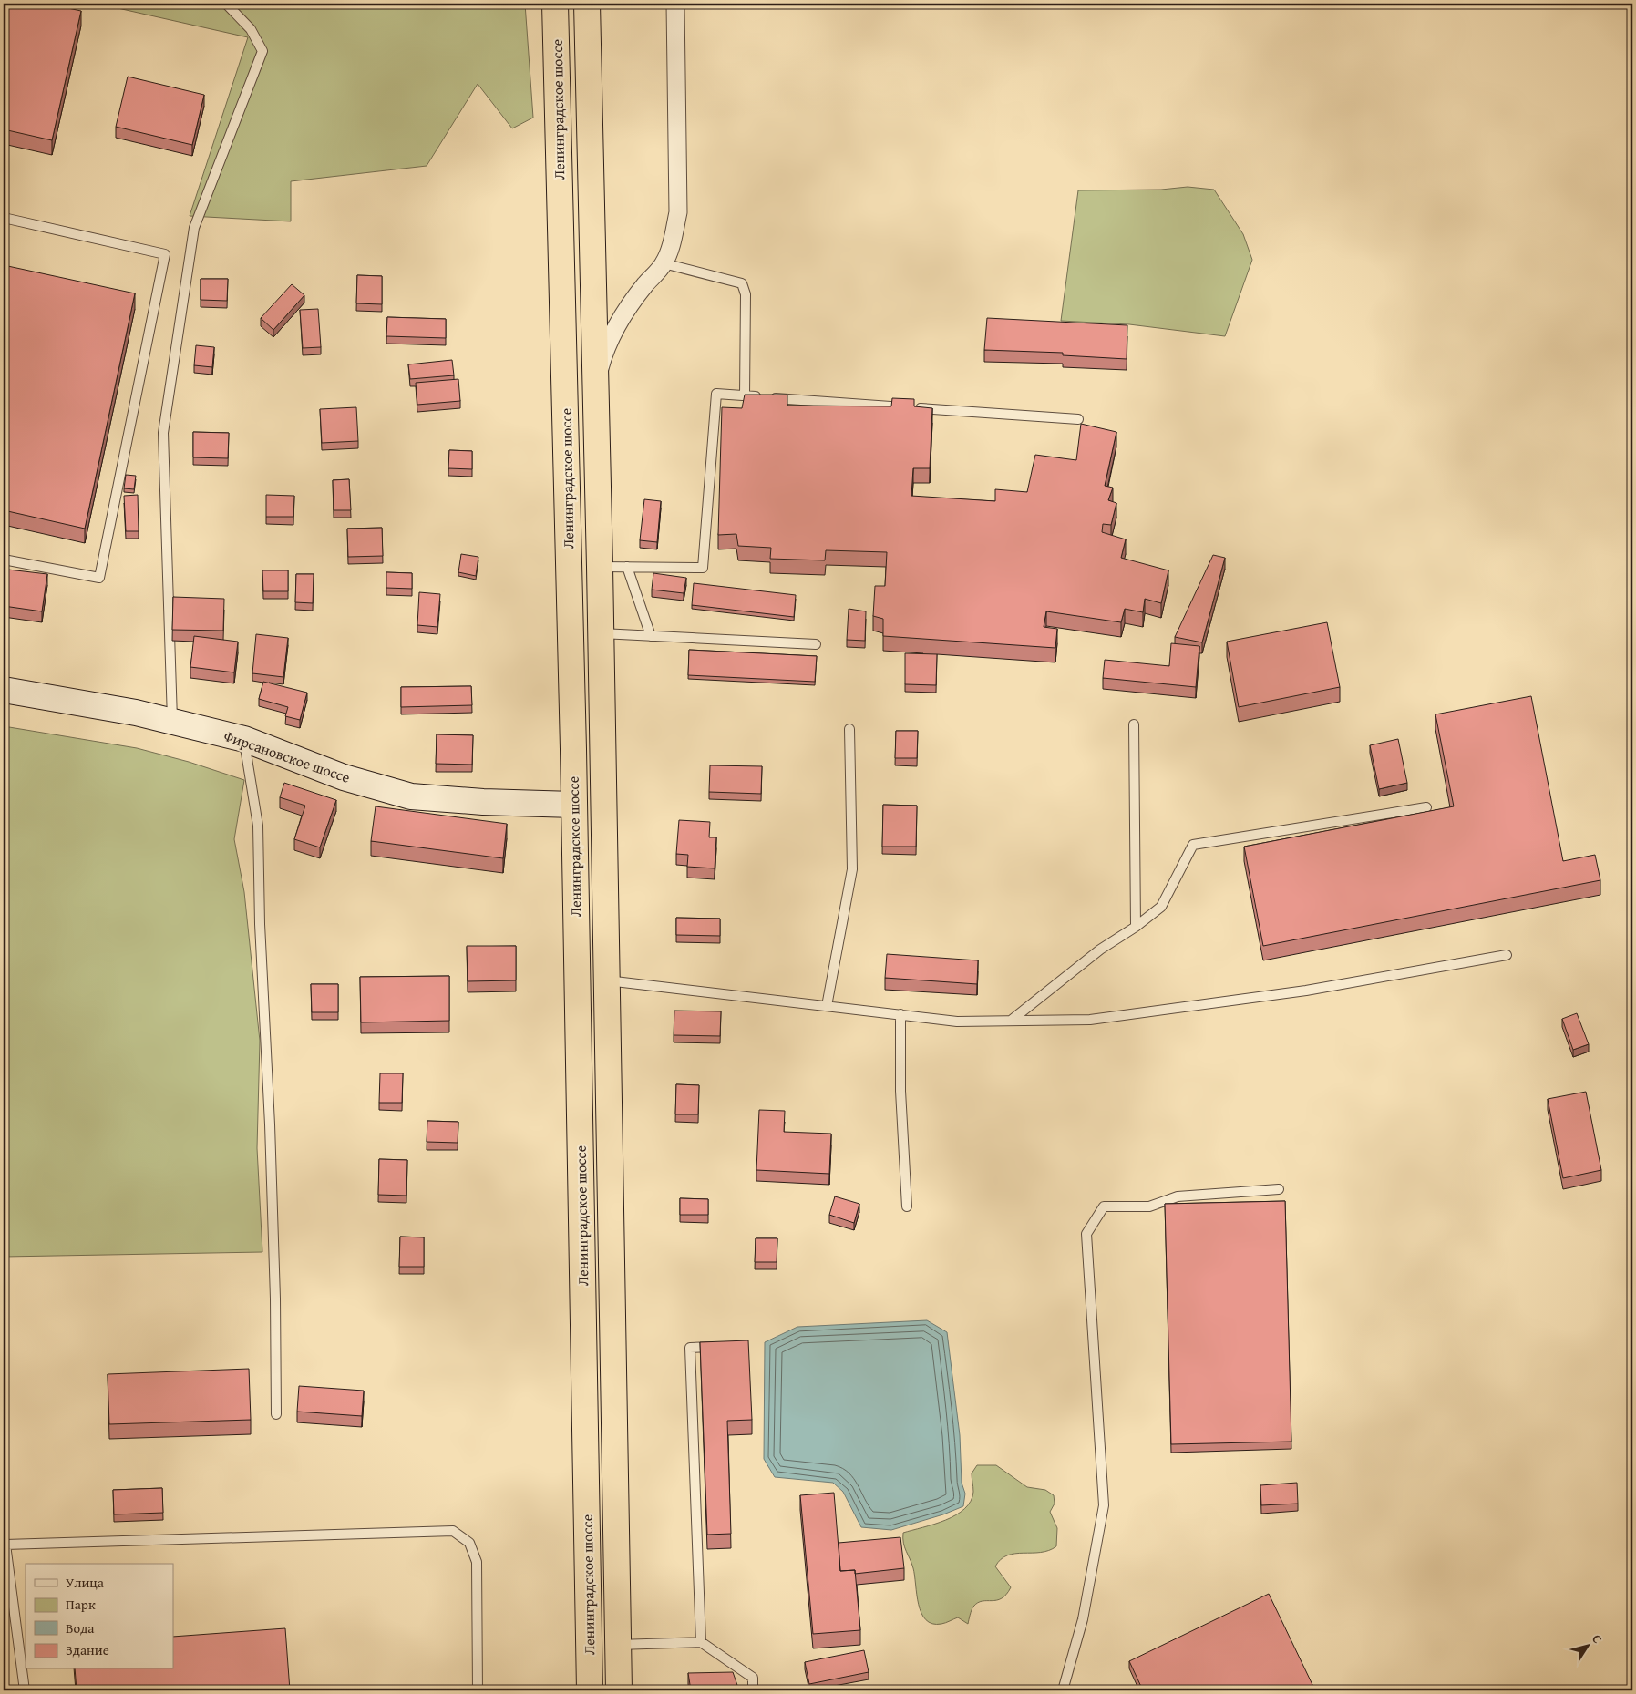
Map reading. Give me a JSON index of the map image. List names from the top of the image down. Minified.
{"streets":{"highway":["Ленинградское шоссе"],"main road":["Фирсановское шоссе"]},"crossings":[["Ленинградское шоссе","Фирсановское шоссе"]],"legend":["Улица","Парк","Вода","Здание"],"north":"top right"}
